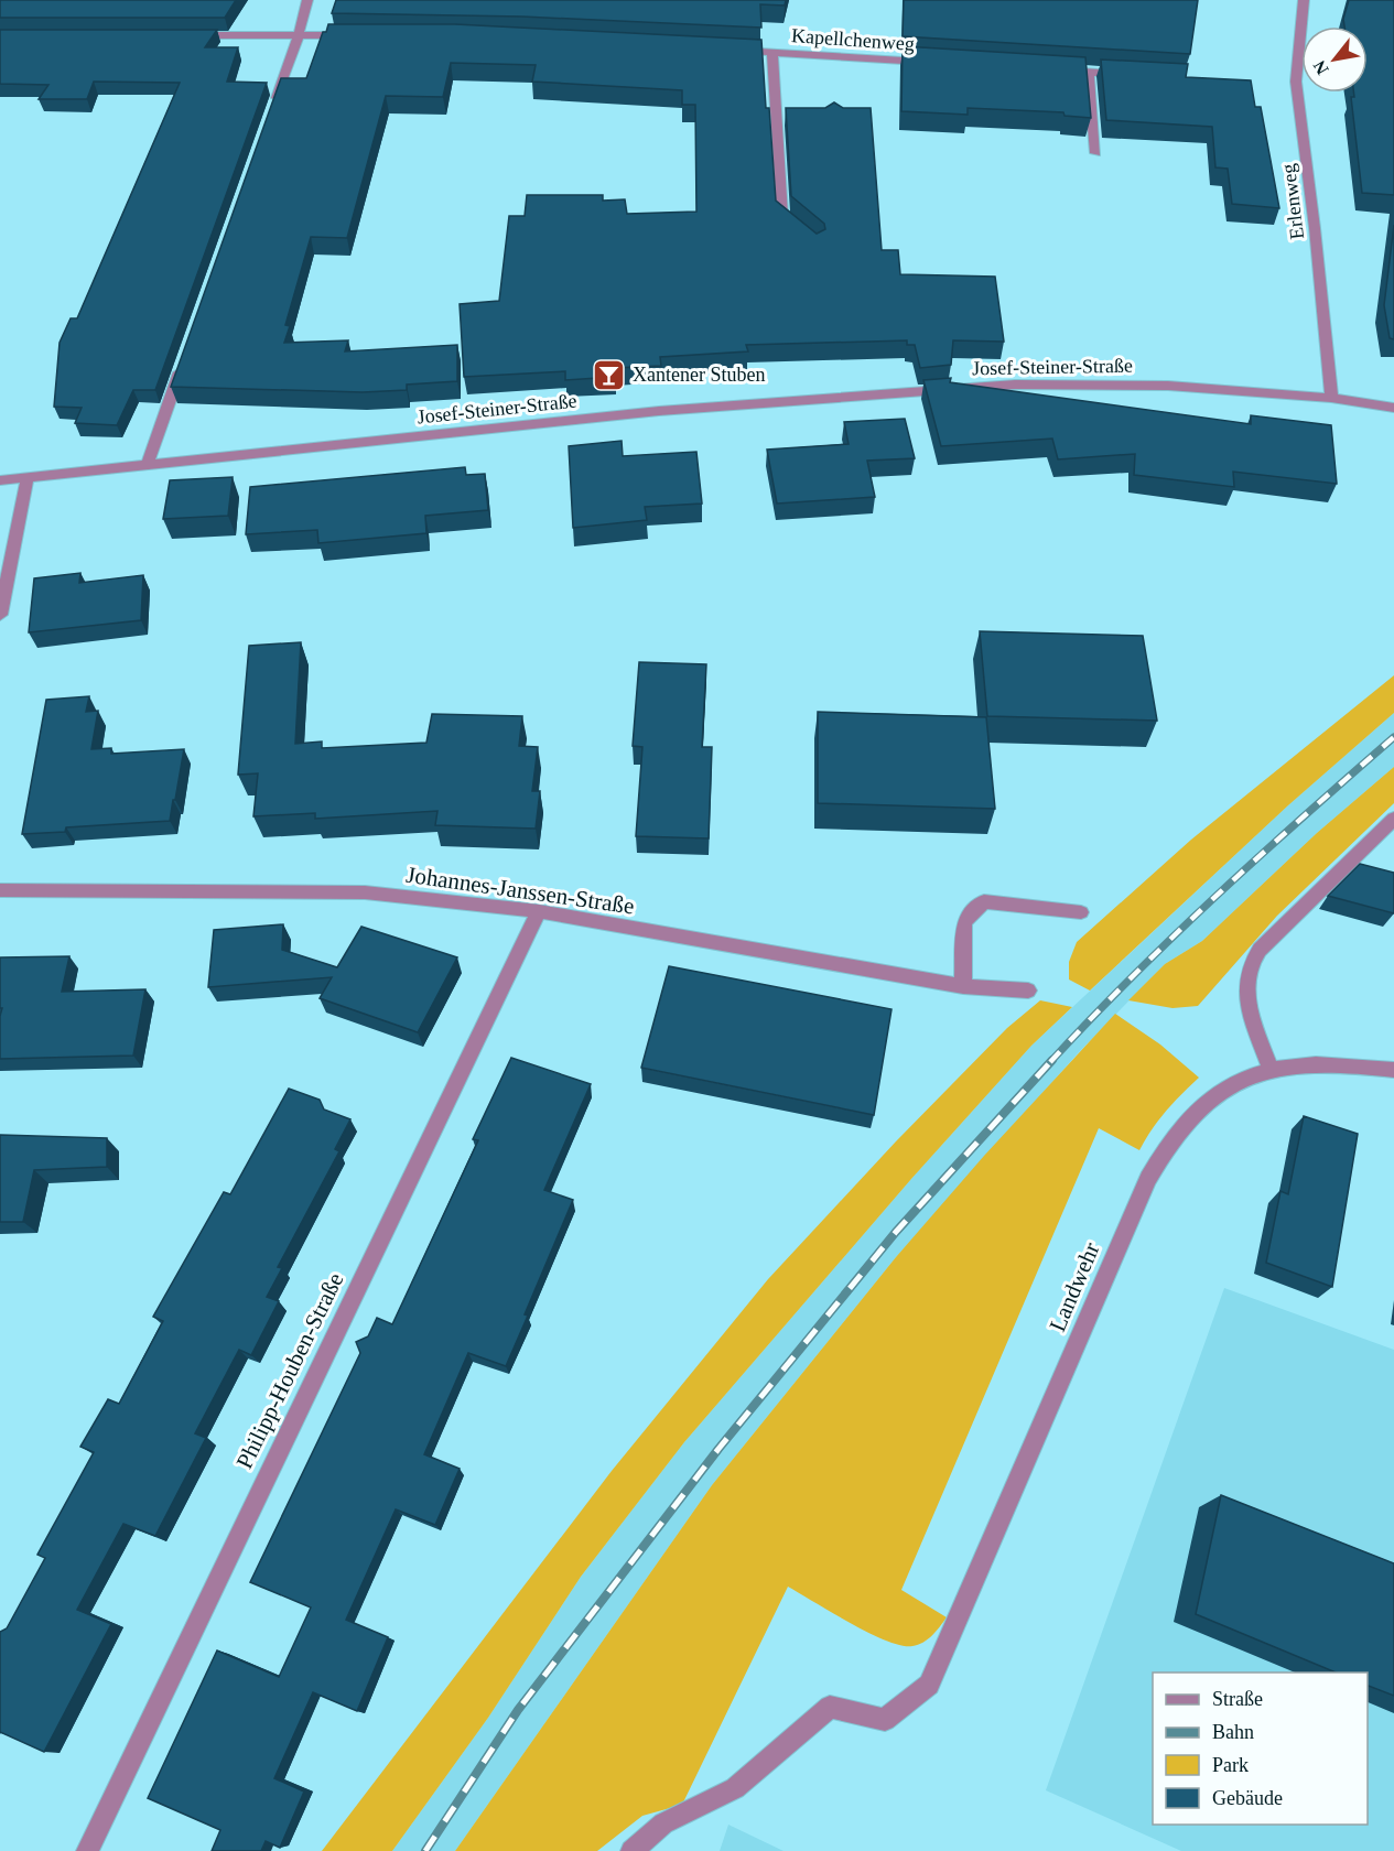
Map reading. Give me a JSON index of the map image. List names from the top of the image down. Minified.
{"streets":{"street":["Kapellchenweg","Erlenweg","Josef-Steiner-Straße","Johannes-Janssen-Straße","Landwehr","Philipp-Houben-Straße"]},"crossings":[["Erlenweg","Josef-Steiner-Straße"],["Johannes-Janssen-Straße","Philipp-Houben-Straße"]],"places":{"bar":["Xantener Stuben"]},"legend":["Straße","Bahn","Park","Gebäude"],"north":"bottom left"}
